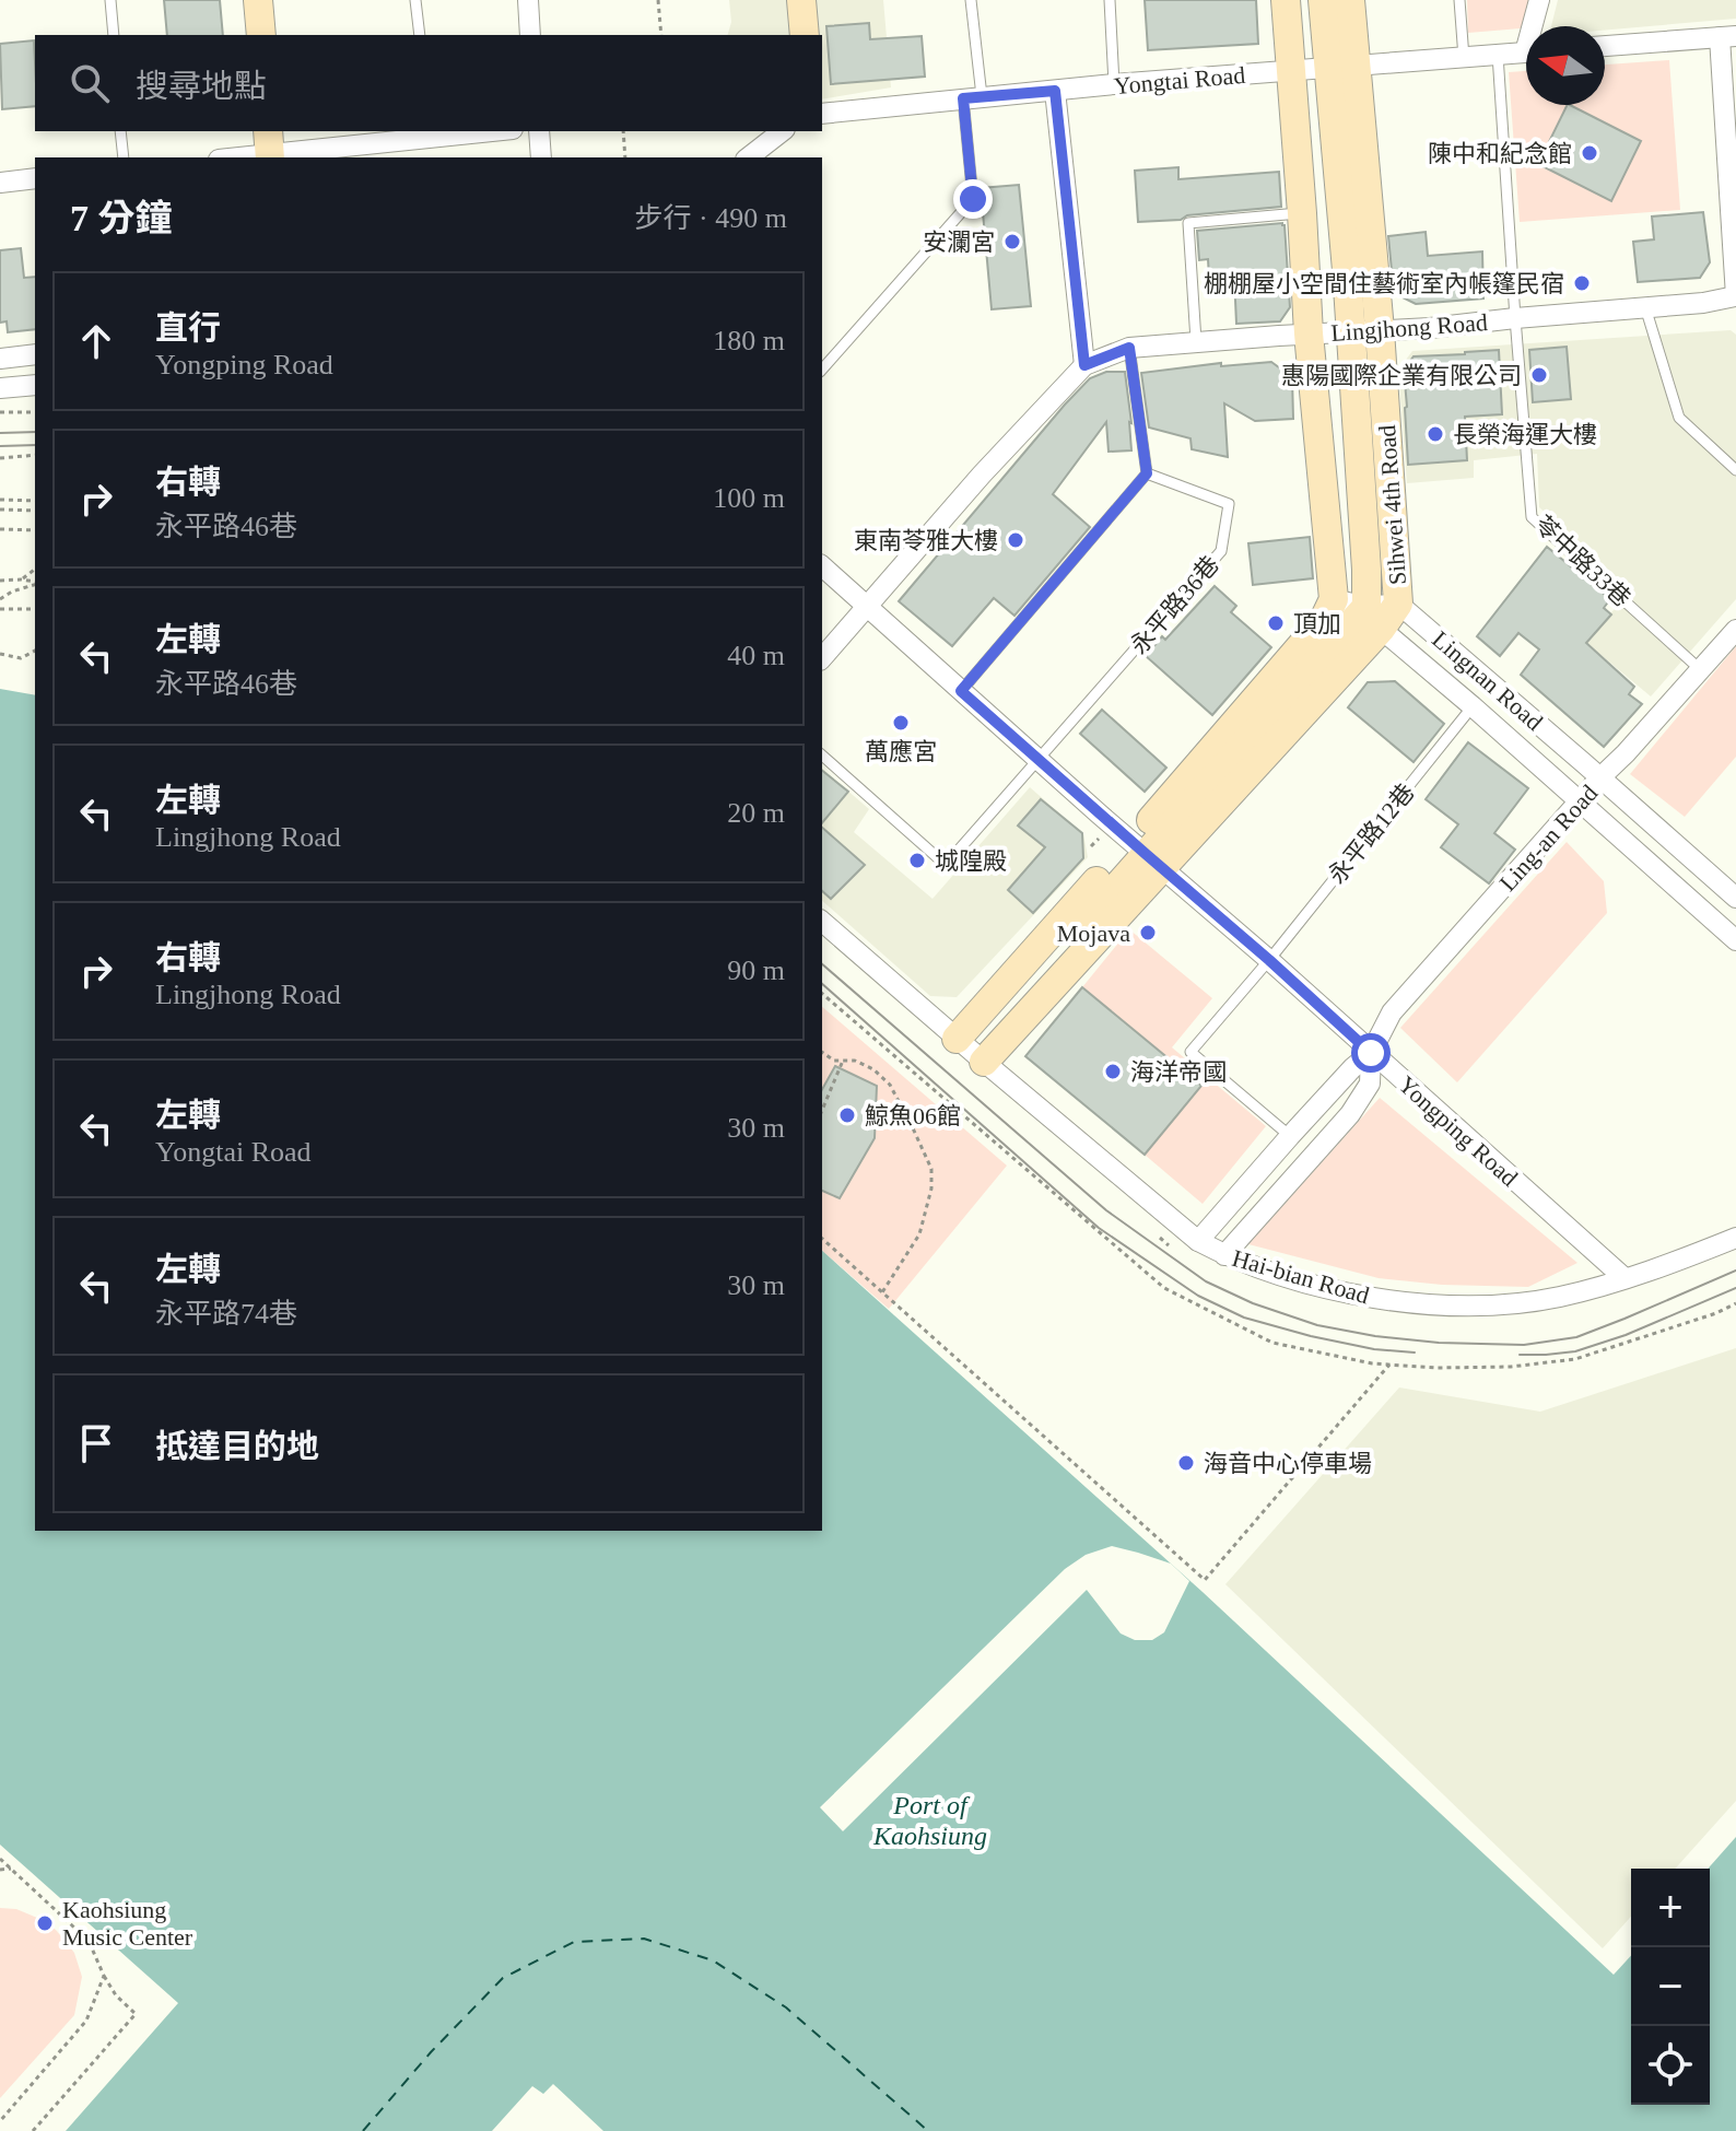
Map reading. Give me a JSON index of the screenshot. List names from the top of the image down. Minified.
{"streets":{"street":["Yongtai Road","Lingjhong Road","Sihwei 4th Road","Lingnan Road","Ling-an Road","Yongping Road","Hai-bian Road"],"lane":["苓中路33巷","永平路36巷","永平路12巷"]},"crossings":[["Yongtai Road","Sihwei 4th Road"],["Yongtai Road","苓中路33巷"],["Lingjhong Road","Sihwei 4th Road"],["Lingjhong Road","苓中路33巷"],["Lingjhong Road","Yongping Road"],["Sihwei 4th Road","Lingnan Road"],["Sihwei 4th Road","Yongping Road"],["Sihwei 4th Road","Hai-bian Road"],["苓中路33巷","Ling-an Road"],["永平路36巷","Yongping Road"],["Lingnan Road","永平路12巷"],["Lingnan Road","Ling-an Road"],["永平路12巷","Ling-an Road"],["永平路12巷","Yongping Road"],["Ling-an Road","Yongping Road"],["Ling-an Road","Hai-bian Road"],["Yongping Road","Hai-bian Road"]],"water":["Port of Kaohsiung"],"places":["陳中和紀念館","安瀾宮","棚棚屋小空間住藝術室內帳篷民宿","惠陽國際企業有限公司","長榮海運大樓","東南苓雅大樓","頂加","萬應宮","城隍殿","Mojava","海洋帝國","鯨魚06館","海音中心停車場","Kaohsiung Music Center"],"north":"left","page":{"search":"搜尋地點","heading":["7 分鐘","步行 · 490 m"],"list":[["直行","Yongping Road","180 m"],["右轉","永平路46巷","100 m"],["左轉","永平路46巷","40 m"],["左轉","Lingjhong Road","20 m"],["右轉","Lingjhong Road","90 m"],["左轉","Yongtai Road","30 m"],["左轉","永平路74巷","30 m"],"抵達目的地"],"map_buttons":["+","−"]}}
